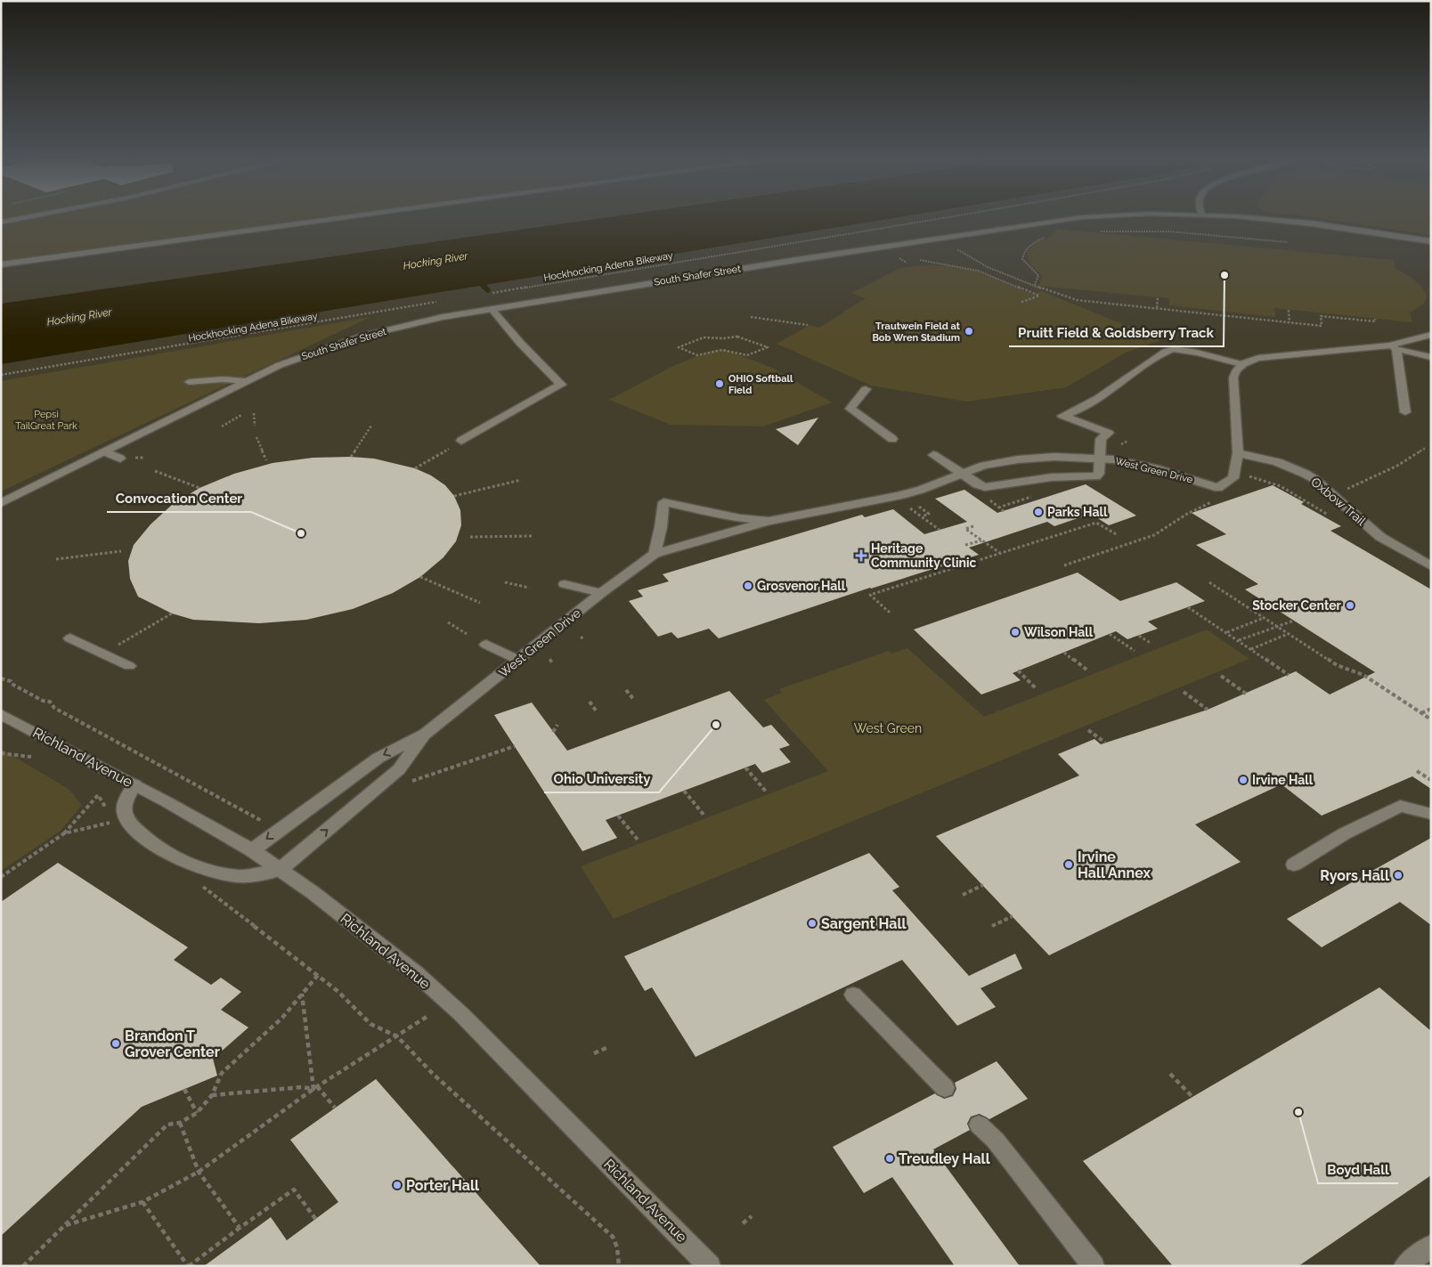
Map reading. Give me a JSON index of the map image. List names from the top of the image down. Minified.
{"streets":{"street":["South Shafer Street","West Green Drive","Oxbow Trail","Richland Avenue"],"path":["Hockhocking Adena Bikeway"]},"crossings":[["West Green Drive","Oxbow Trail"],["West Green Drive","Richland Avenue"]],"water":["Hocking River"],"parks":["Pepsi TailGreat Park","West Green"],"places":{"other":["Pruitt Field & Goldsberry Track","Trautwein Field at Bob Wren Stadium","OHIO Softball Field","Parks Hall","Convocation Center","Grosvenor Hall","Stocker Center","Wilson Hall","Ohio University","Irvine Hall","Irvine Hall Annex","Ryors Hall","Sargent Hall","Brandon T Grover Center","Boyd Hall","Treudley Hall","Porter Hall"],"health":["Heritage Community Clinic"]}}
